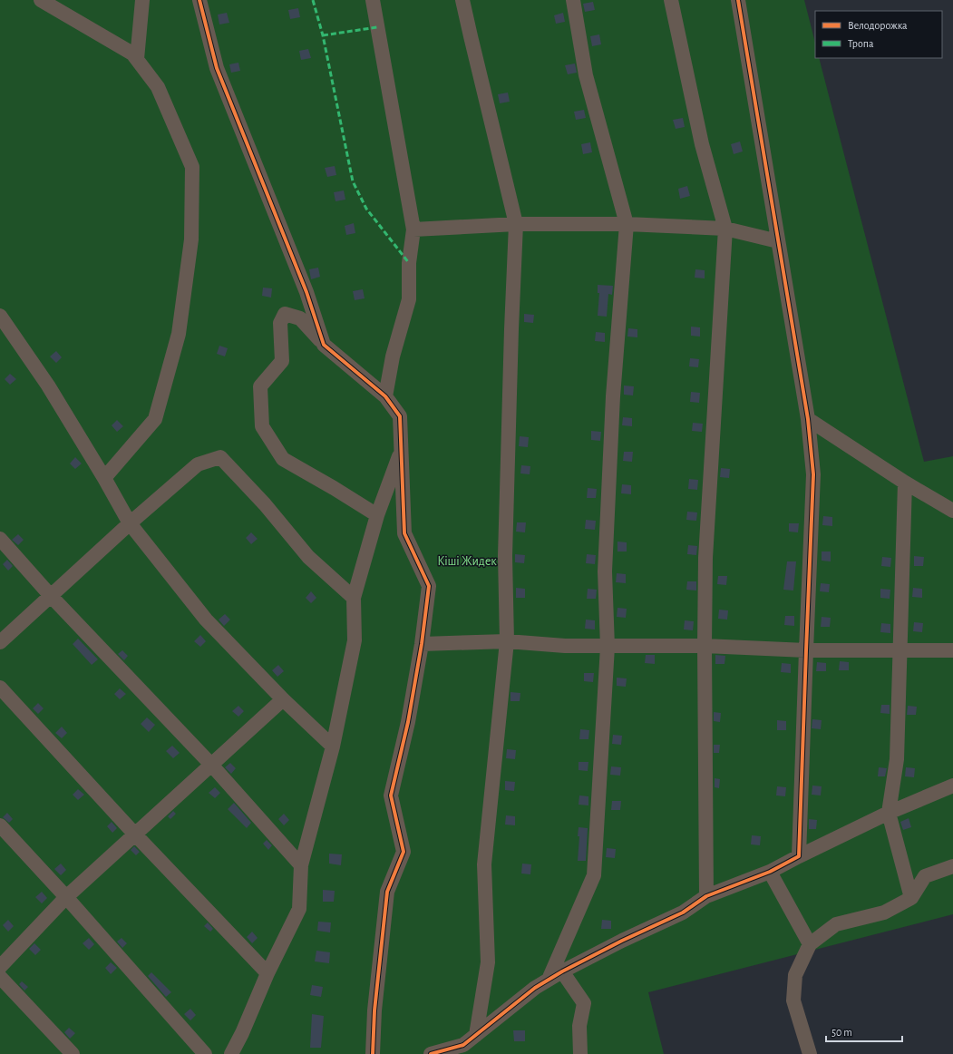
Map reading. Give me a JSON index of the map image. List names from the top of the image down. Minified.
{"parks":["Кіші Жидек"],"legend":["Велодорожка","Тропа"],"scale_bar":"50 m"}
